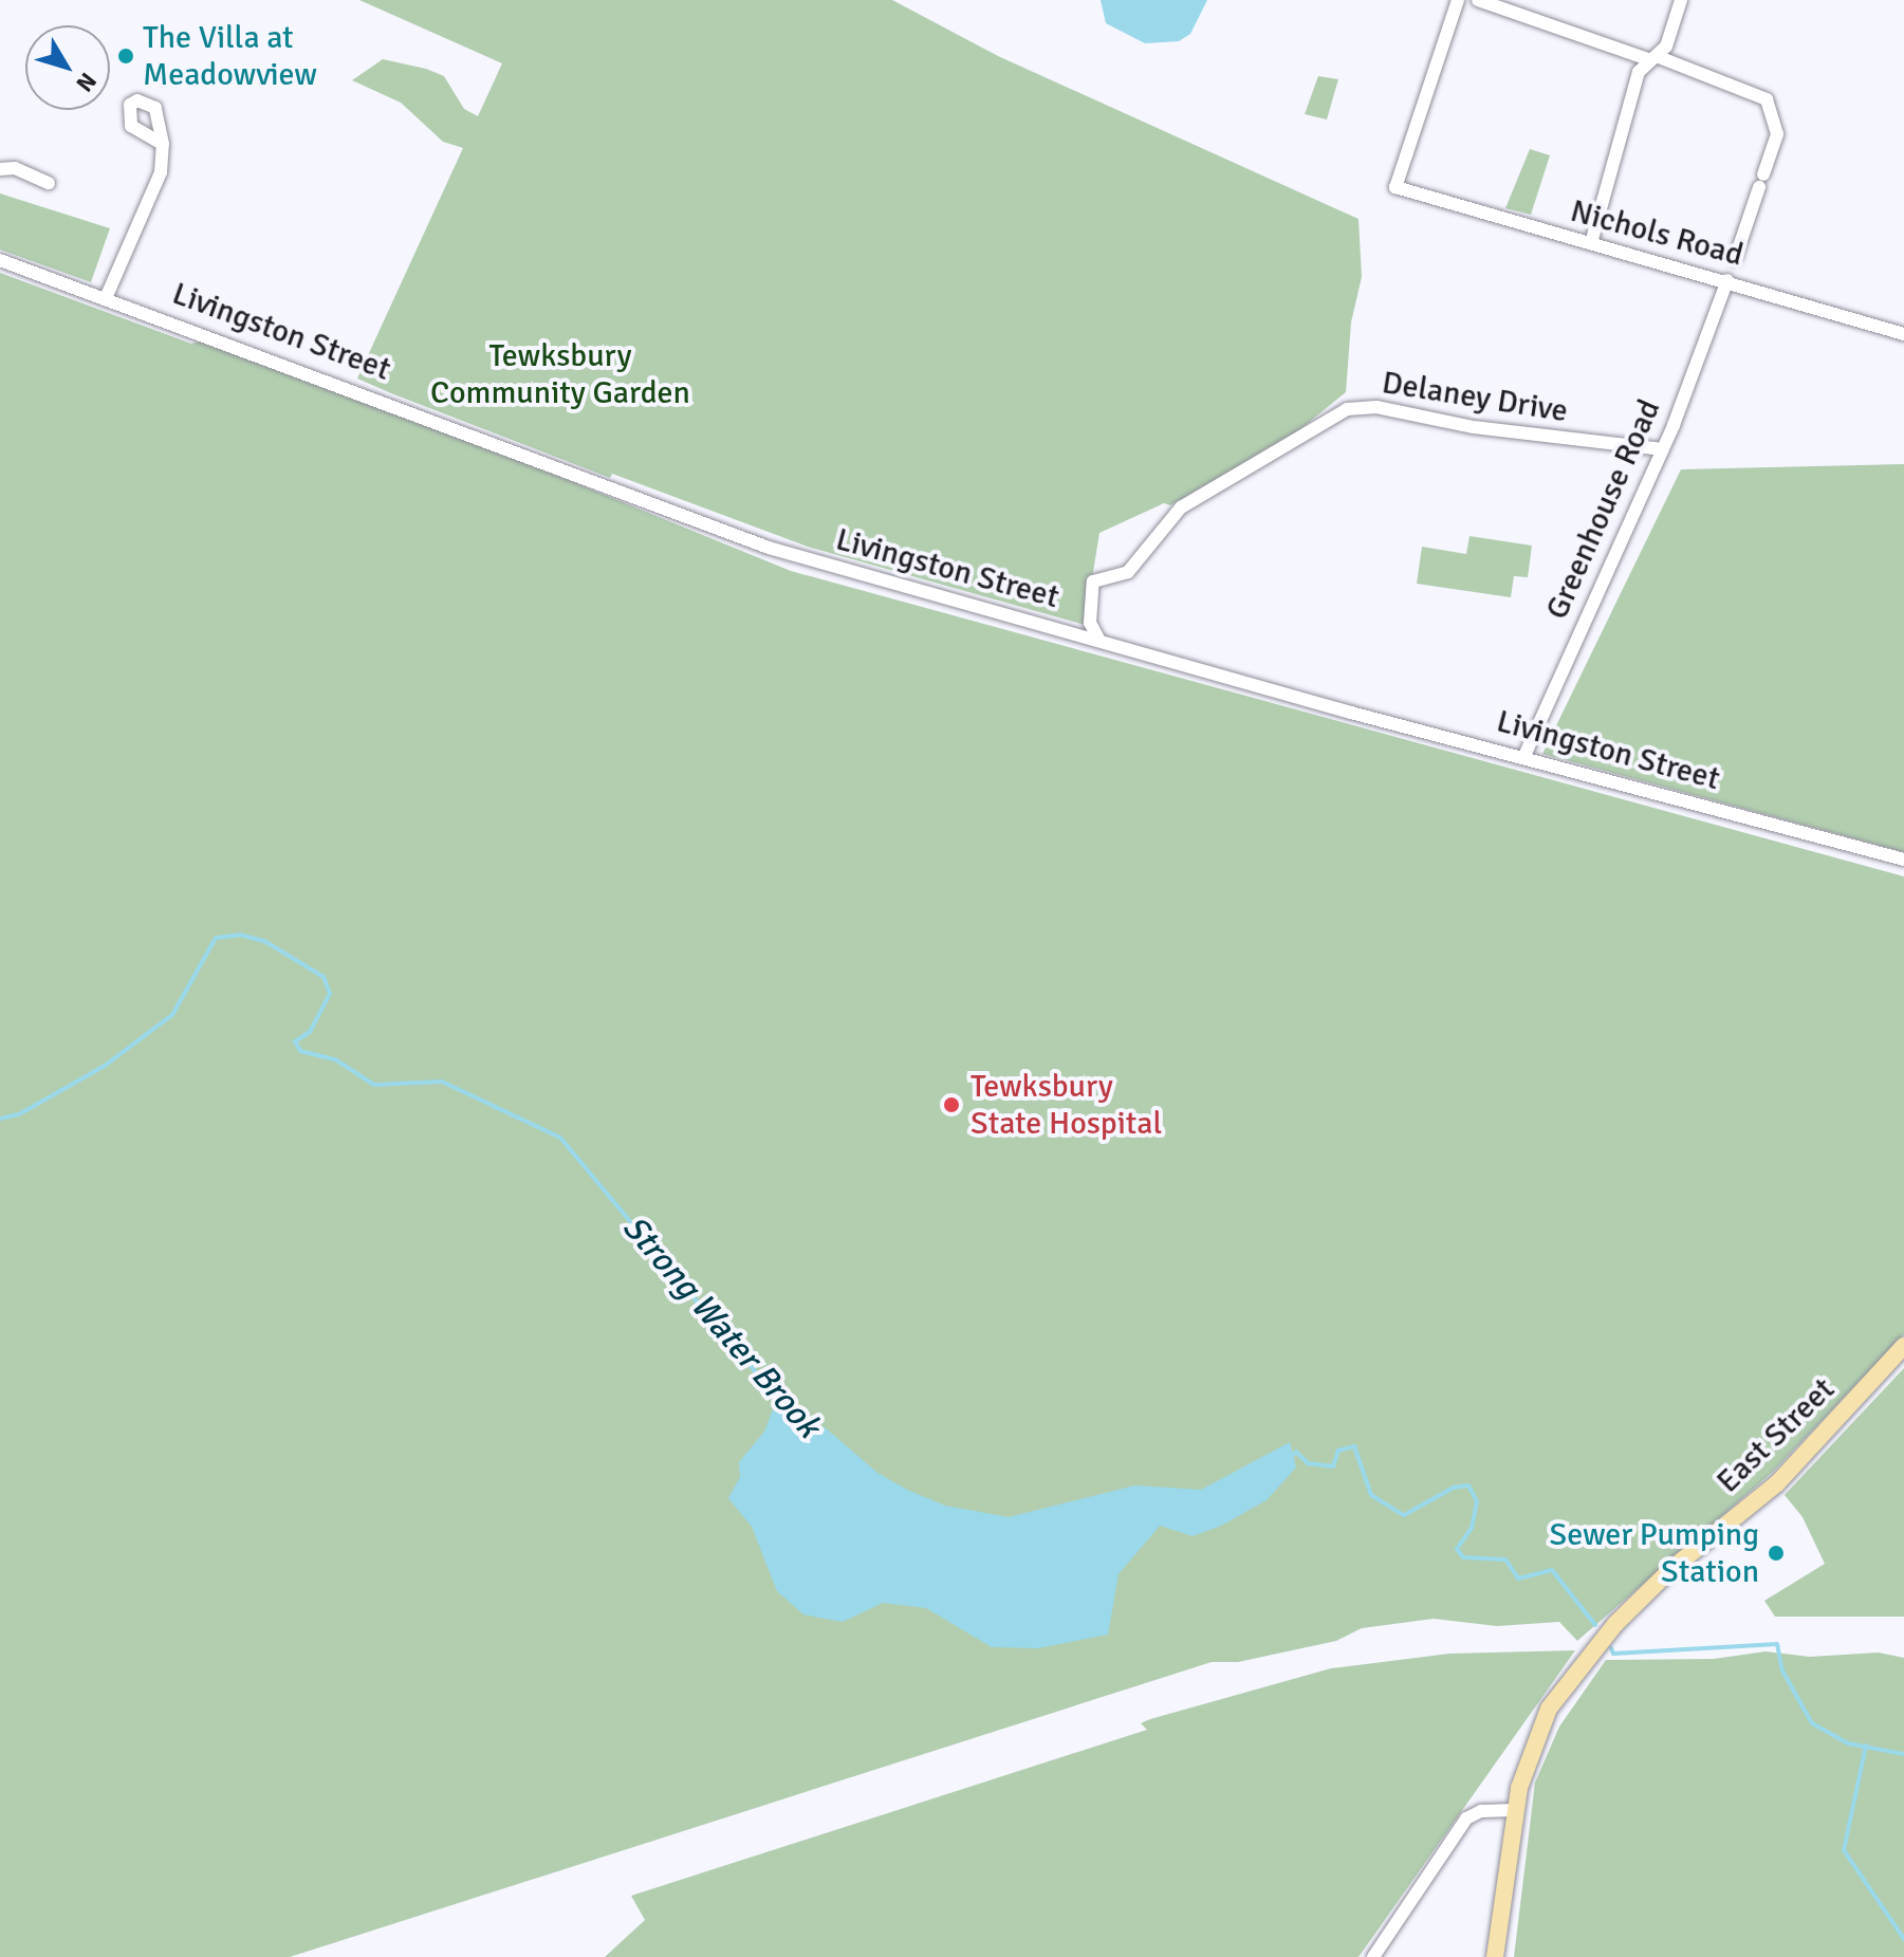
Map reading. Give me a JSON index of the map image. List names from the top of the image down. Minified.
{"streets":{"main road":["East Street"],"street":["Nichols Road","Livingston Street","Delaney Drive","Greenhouse Road"]},"crossings":[["Nichols Road","Greenhouse Road"],["Livingston Street","Delaney Drive"],["Livingston Street","Greenhouse Road"],["Delaney Drive","Greenhouse Road"]],"water":["Strong Water Brook"],"parks":["Tewksbury Community Garden"],"places":["The Villa at Meadowview","Tewksbury State Hospital","Sewer Pumping Station"],"north":"bottom right"}
